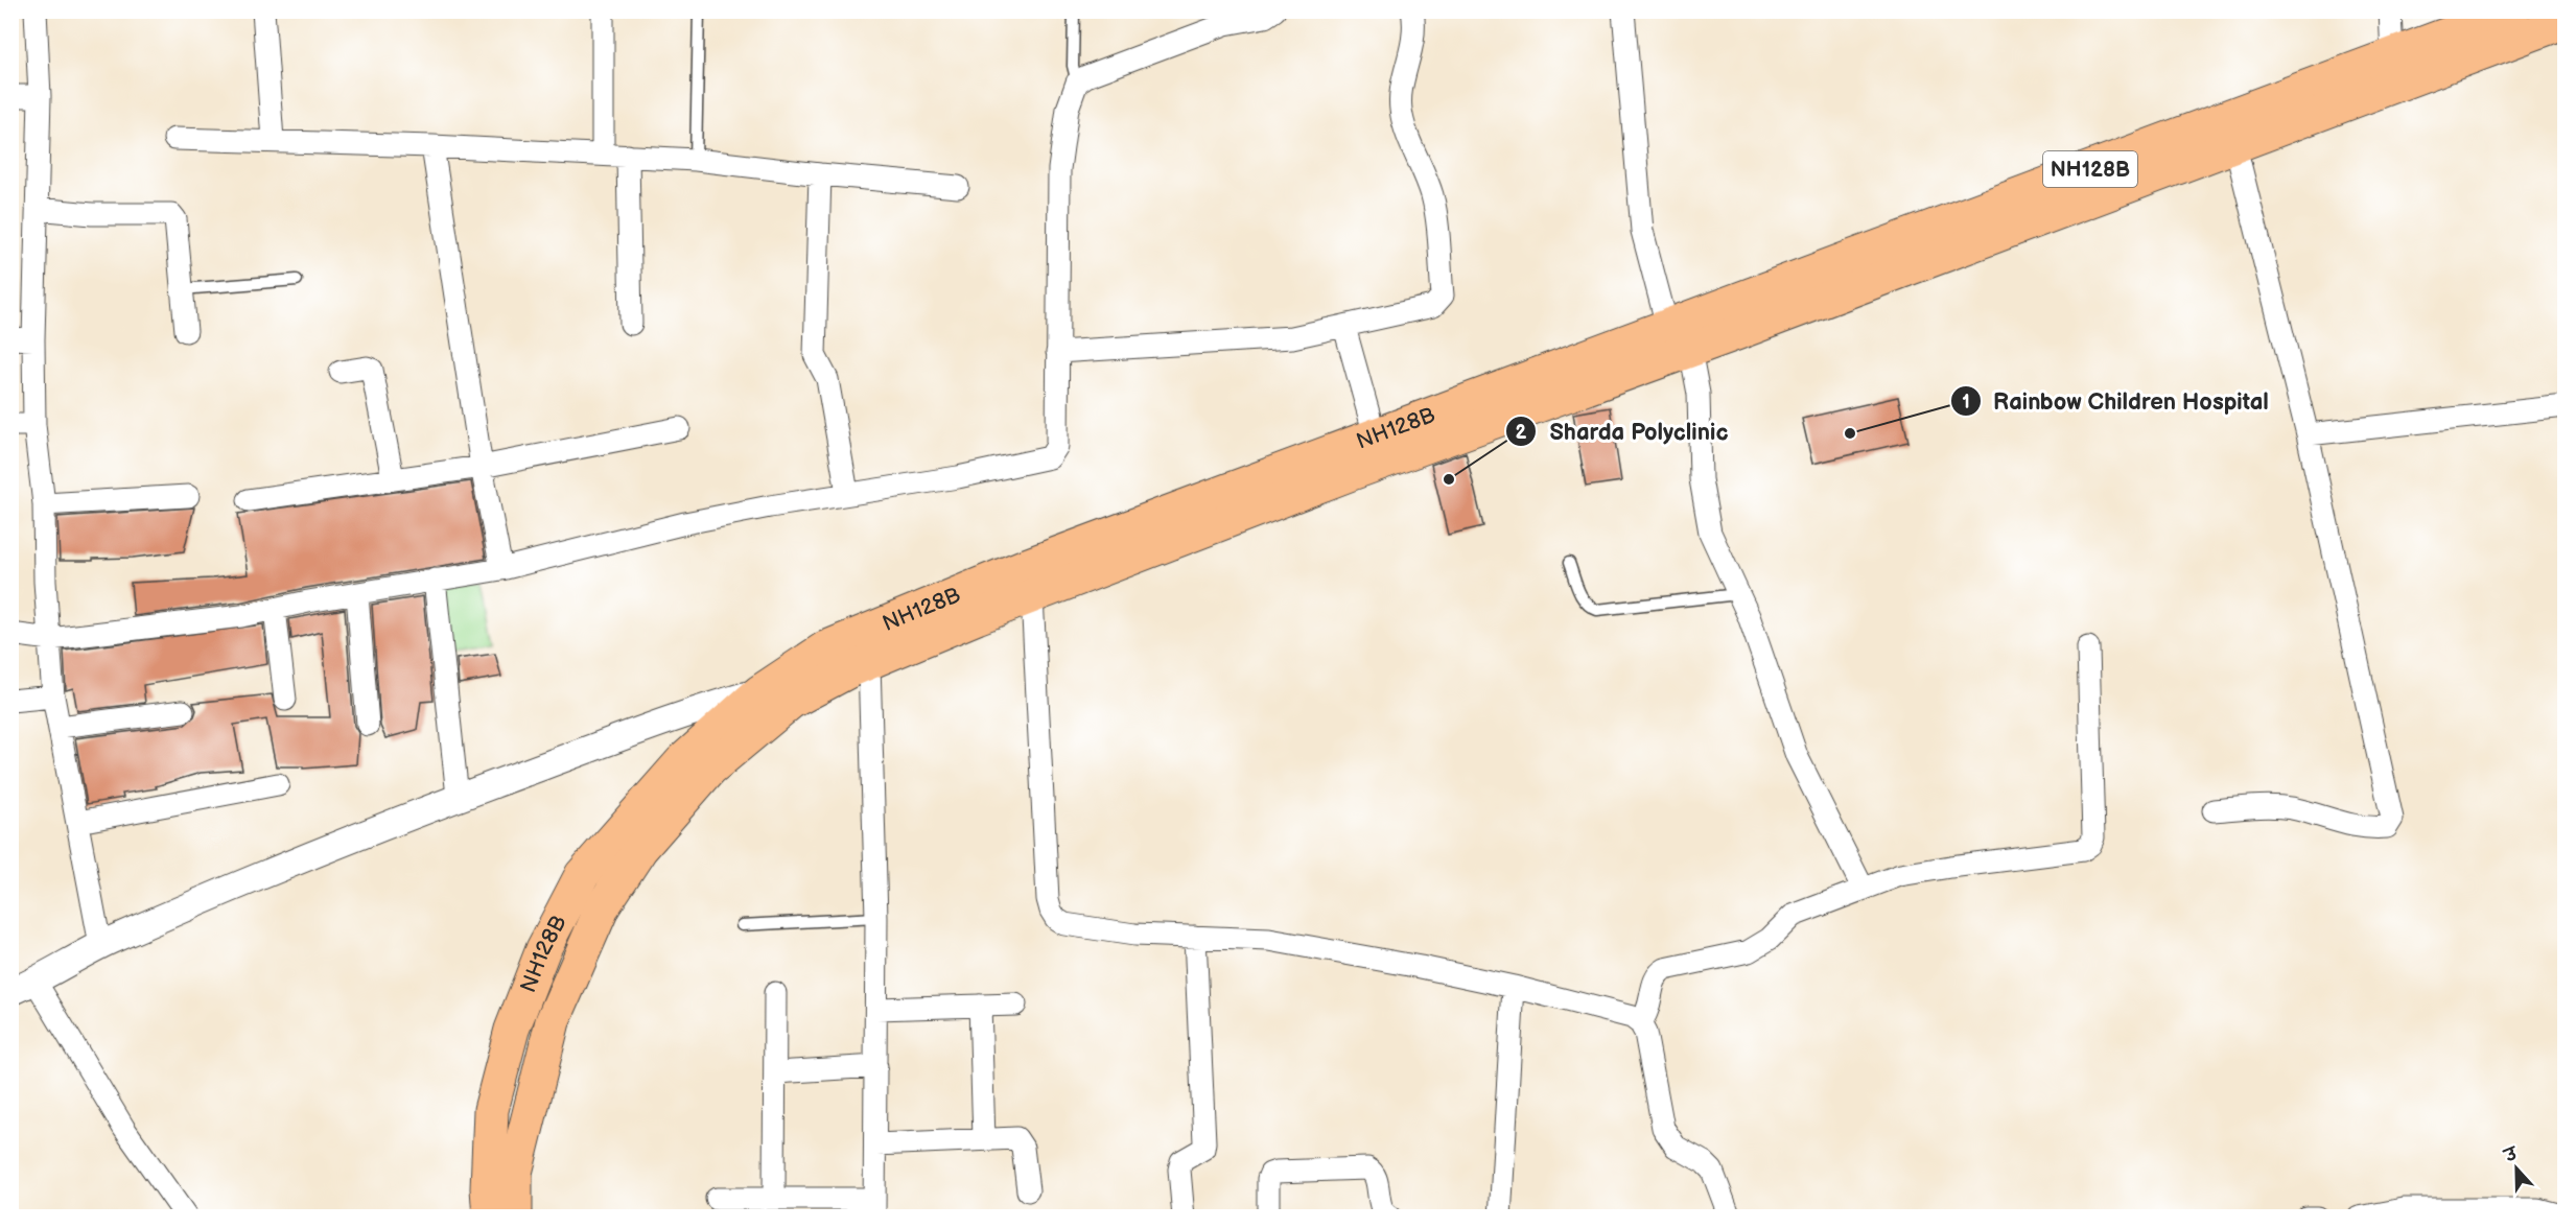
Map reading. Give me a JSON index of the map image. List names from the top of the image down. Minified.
{"streets":{"highway":["NH128B"]},"places":["Rainbow Children Hospital","Sharda Polyclinic"],"north":"top"}
